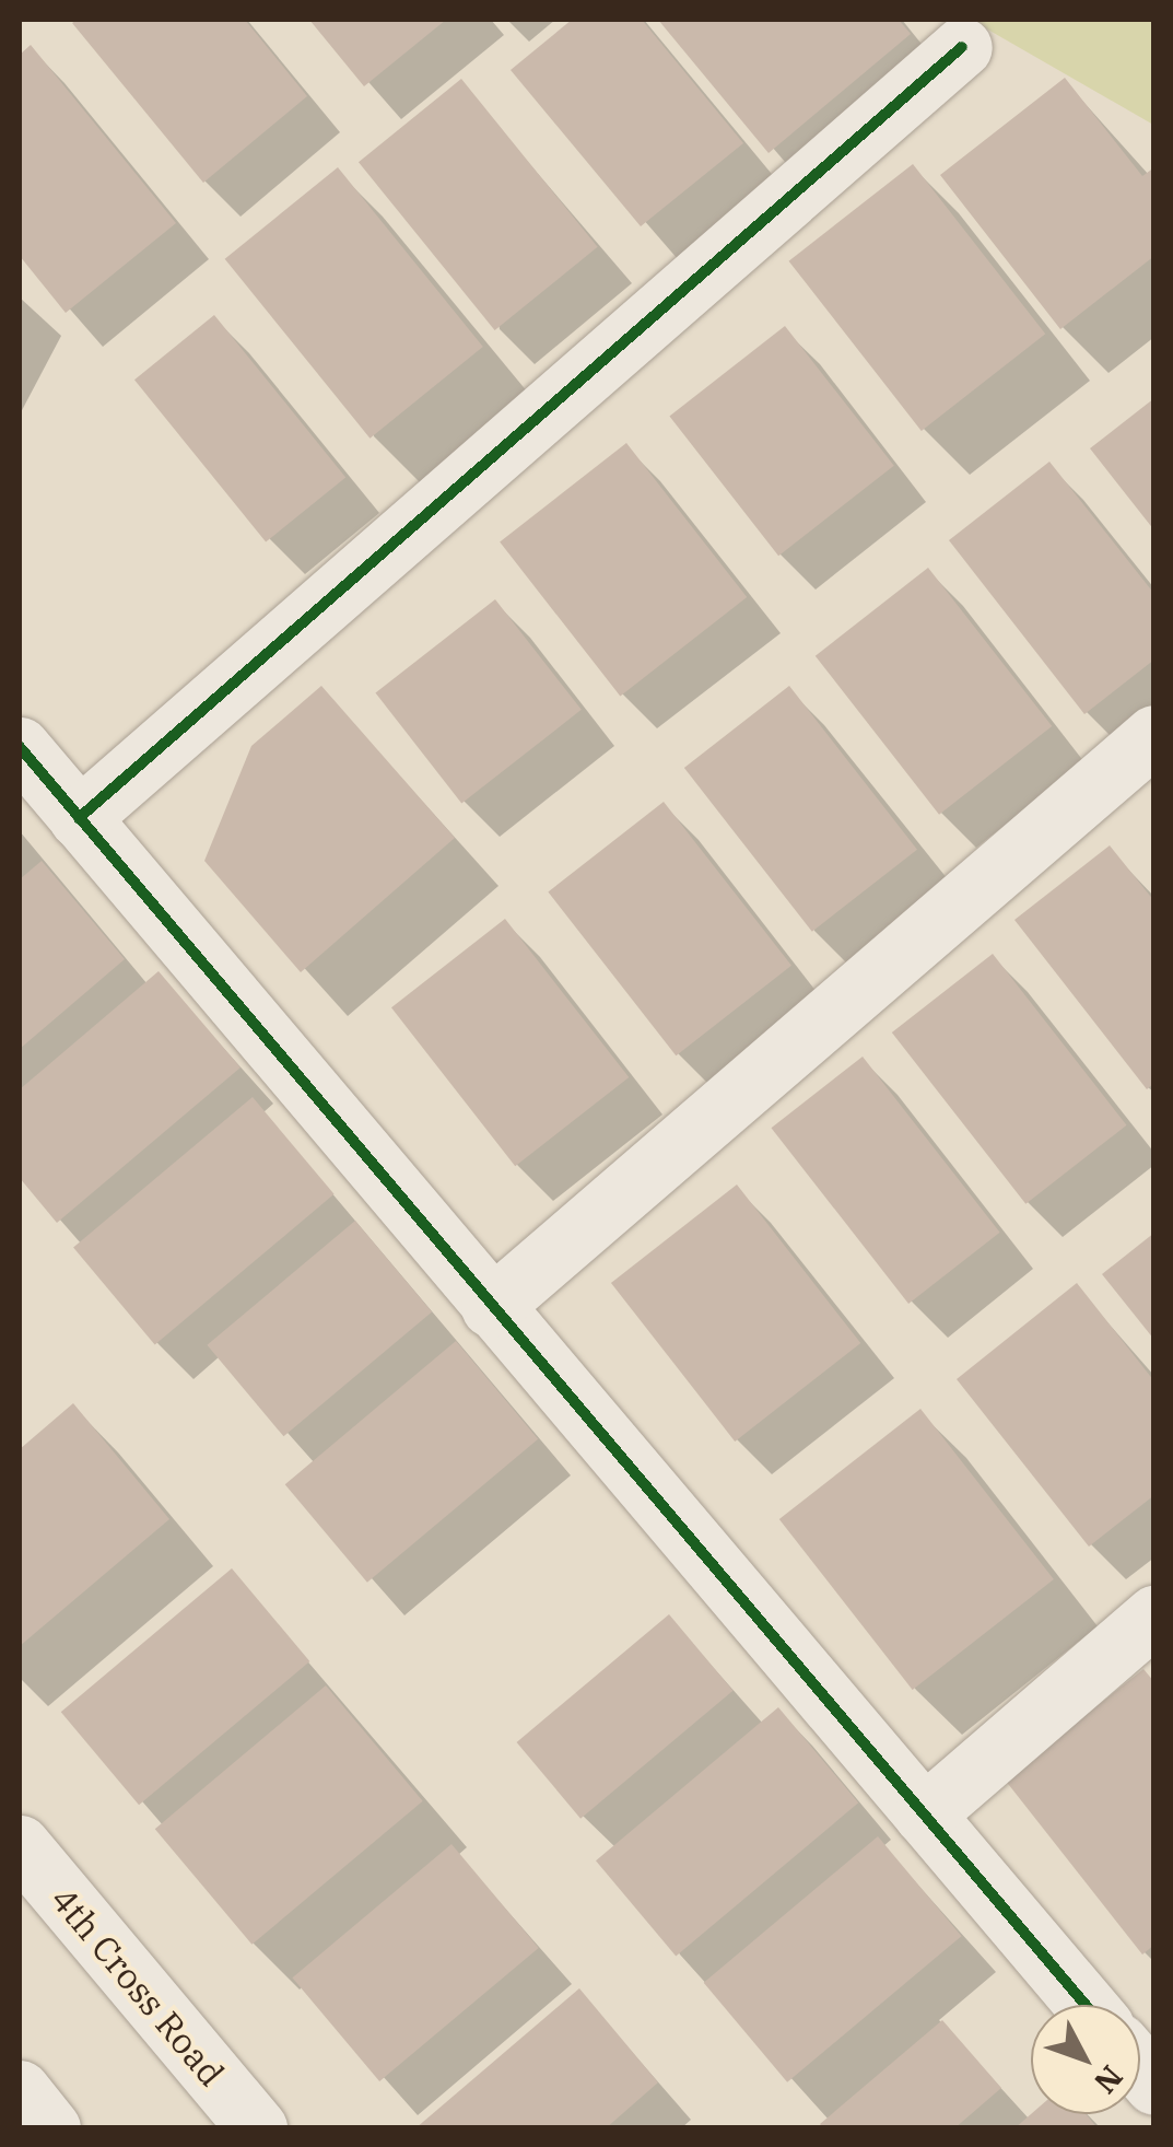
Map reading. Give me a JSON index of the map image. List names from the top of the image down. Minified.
{"streets":{"street":["4th Cross Road"]},"north":"bottom right"}
